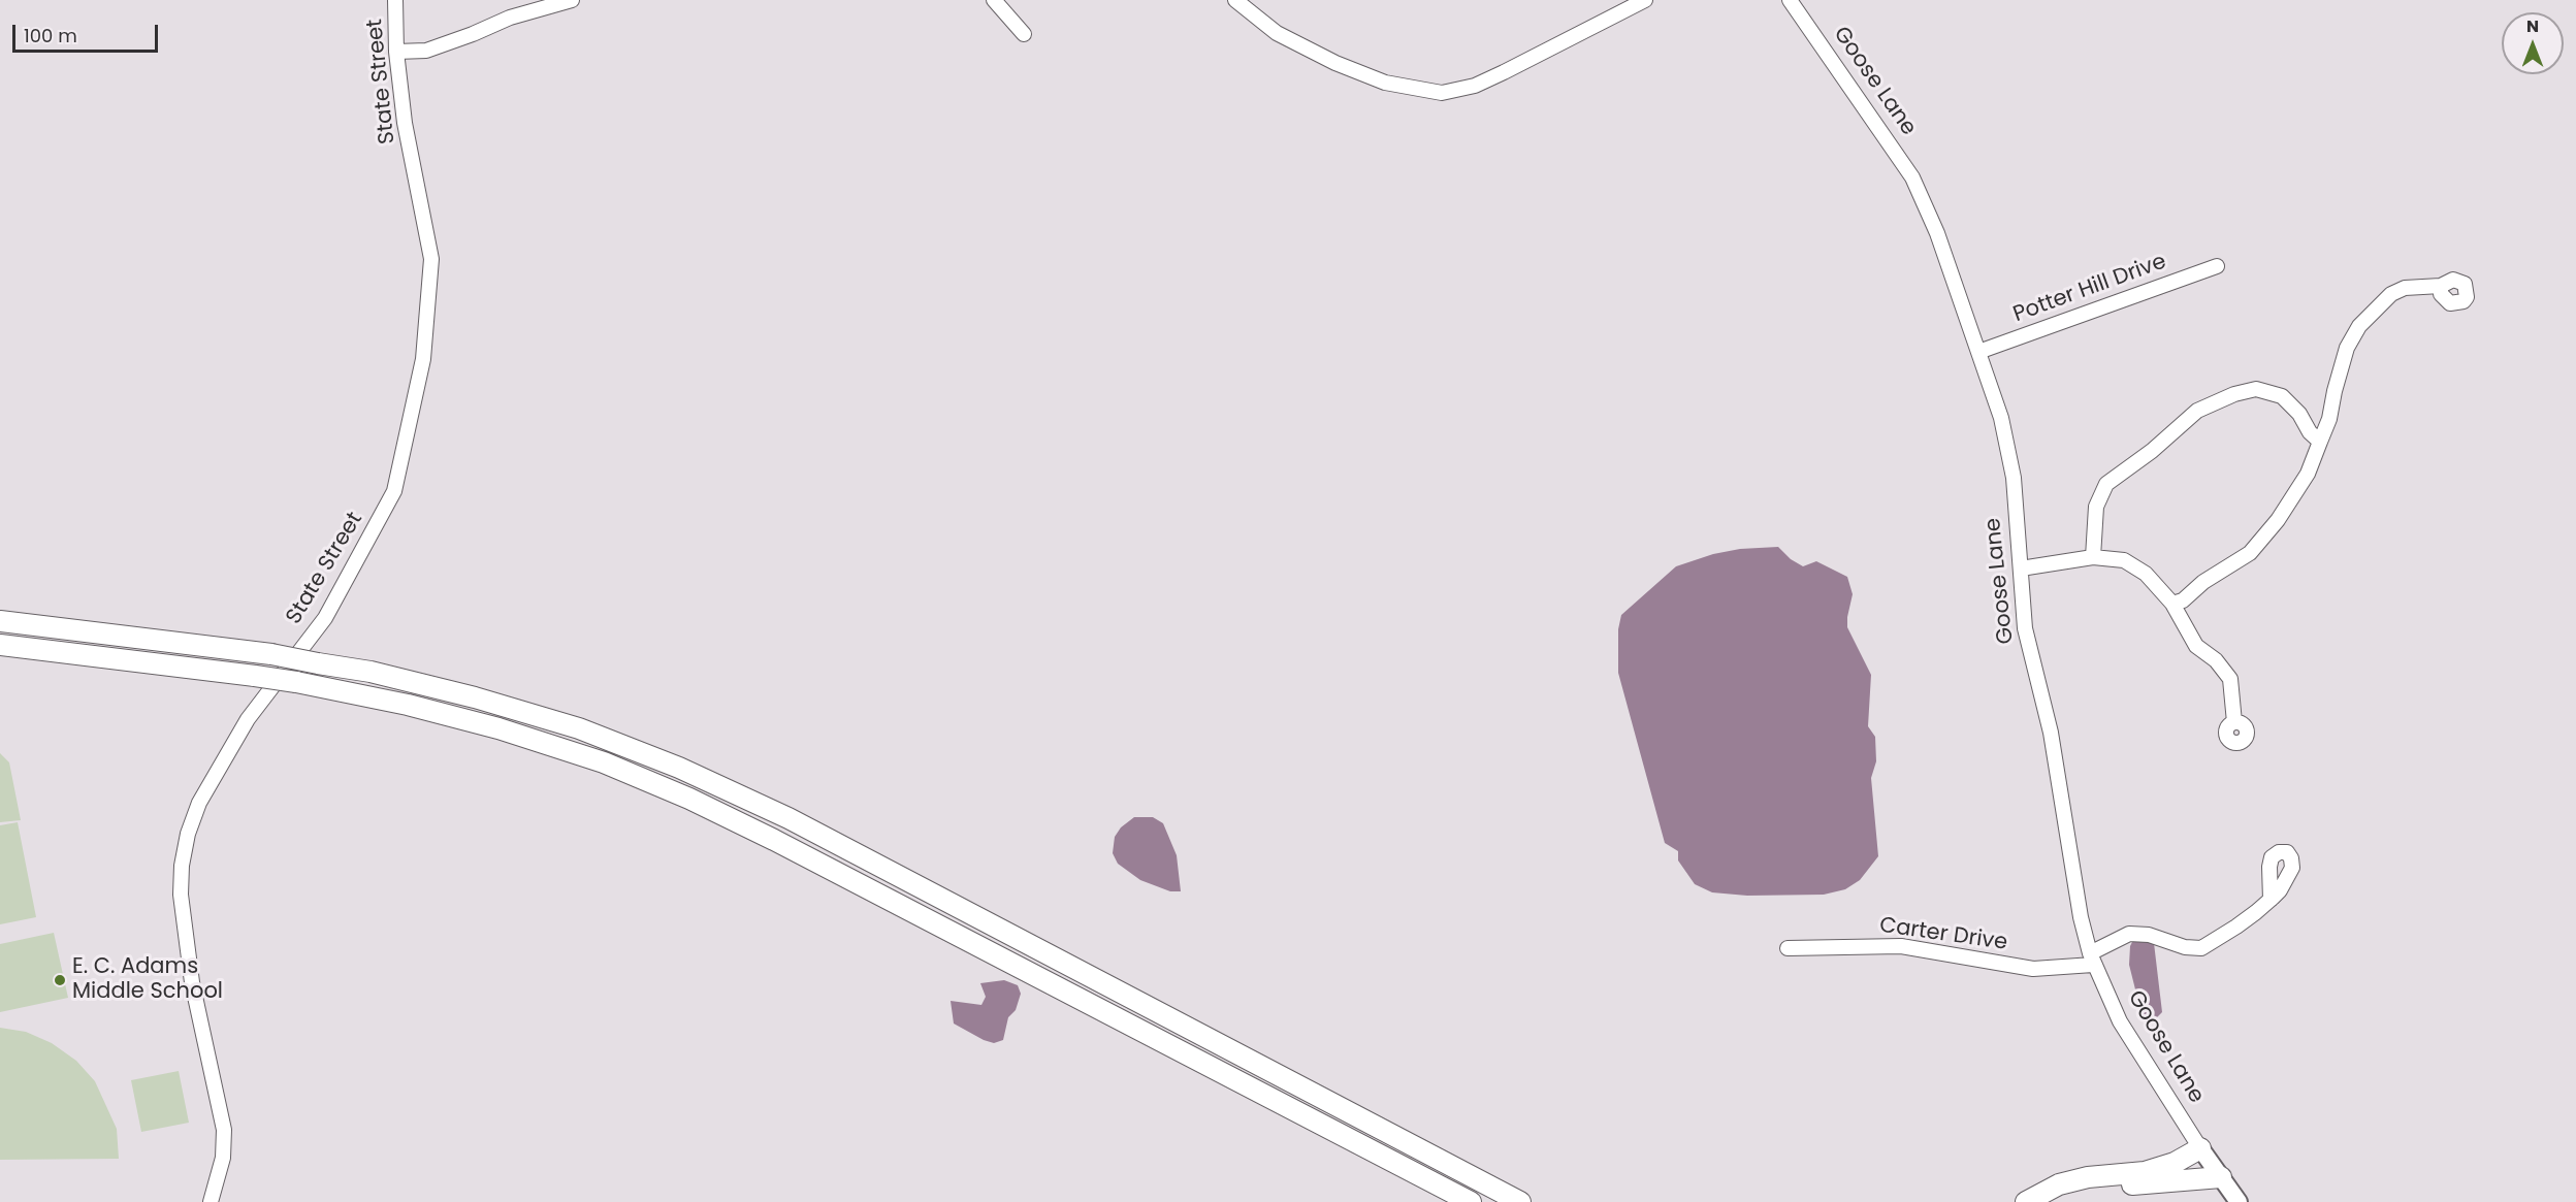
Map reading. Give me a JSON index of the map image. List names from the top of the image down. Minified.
{"streets":{"main road":["Goose Lane"],"street":["State Street","Potter Hill Drive","Carter Drive"]},"crossings":[["Goose Lane","Potter Hill Drive"],["Goose Lane","Carter Drive"]],"places":["E. C. Adams Middle School"],"scale_bar":"100 m","north":"top"}
